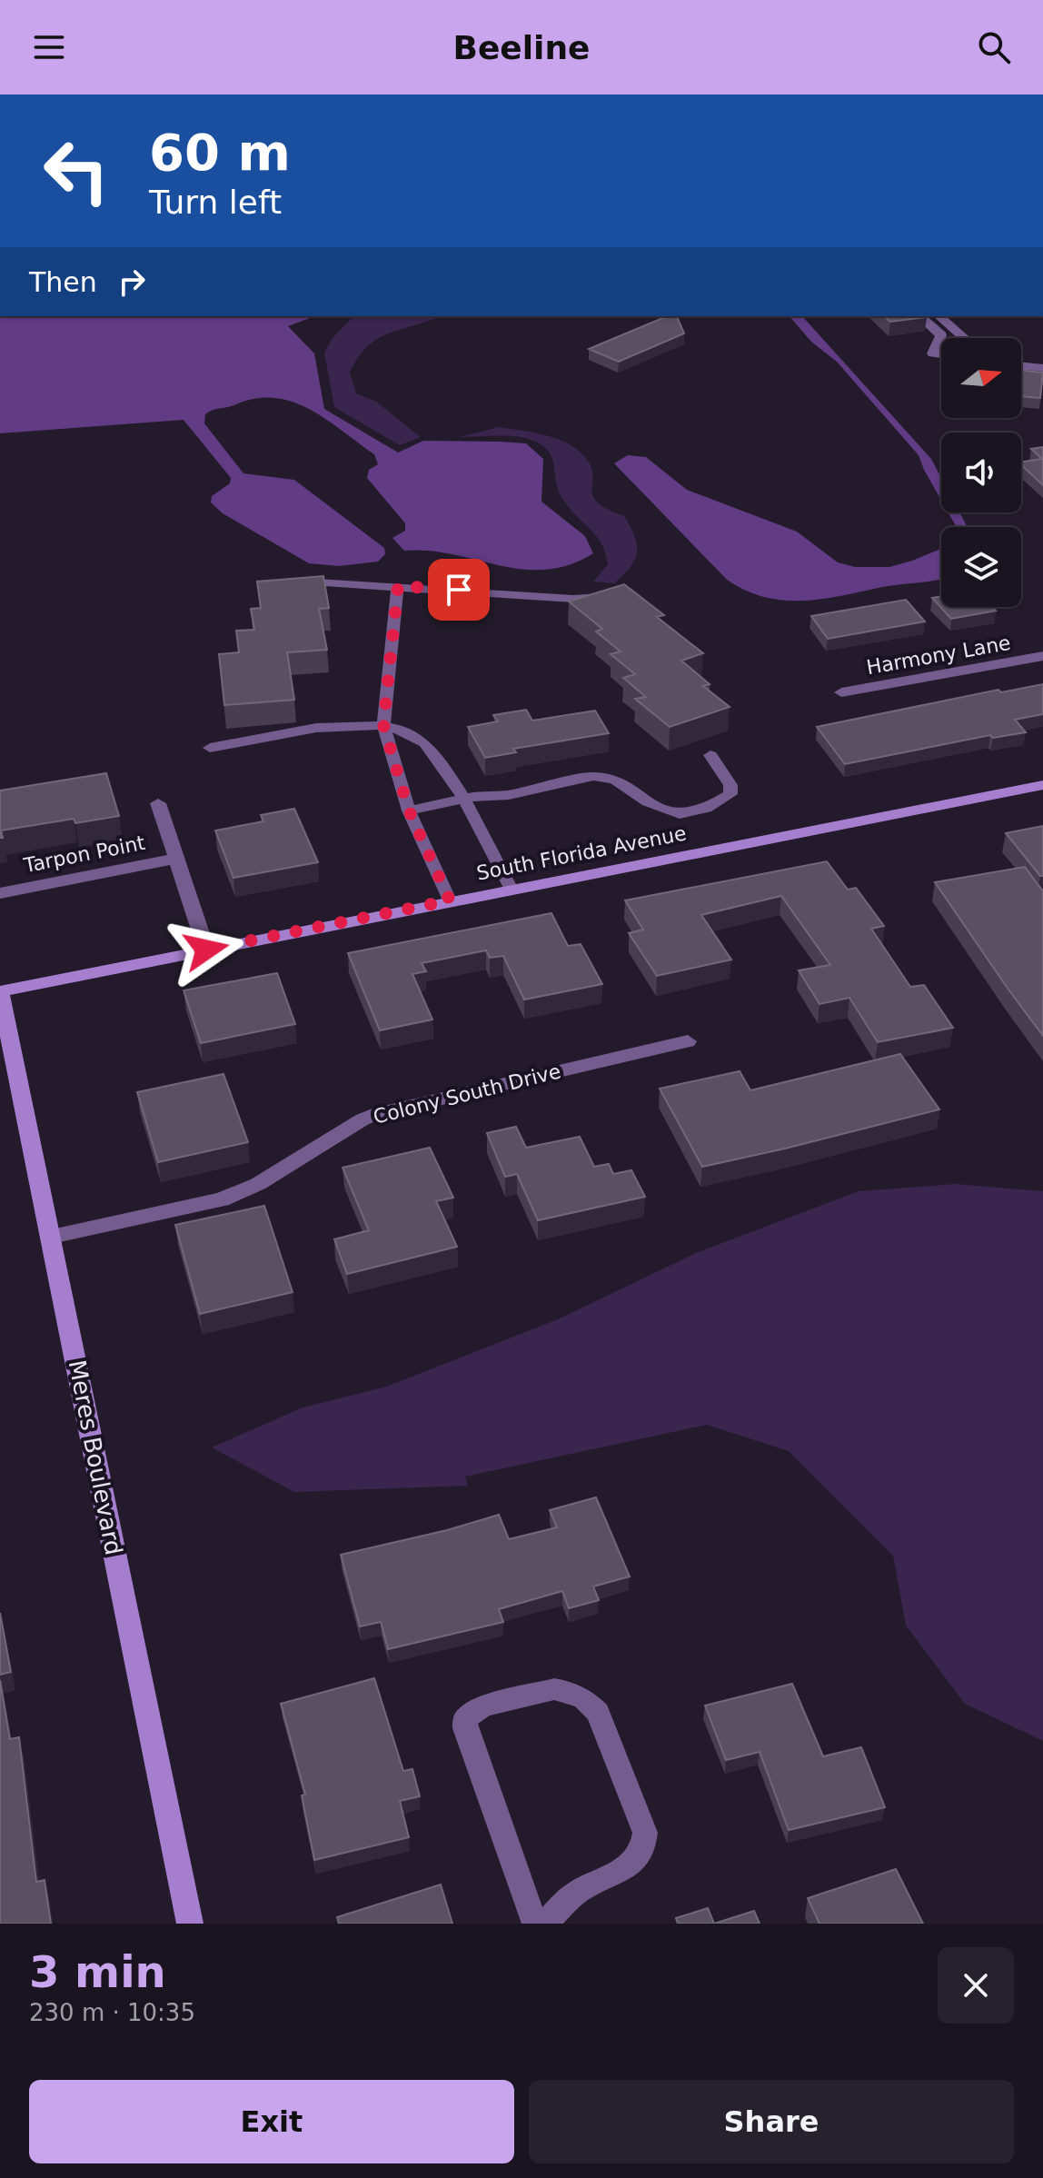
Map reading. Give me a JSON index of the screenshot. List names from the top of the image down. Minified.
{"streets":{"street":["Harmony Lane","South Florida Avenue","Tarpon Point","Colony South Drive","Meres Boulevard"]},"crossings":[["South Florida Avenue","Tarpon Point"],["South Florida Avenue","Meres Boulevard"],["Colony South Drive","Meres Boulevard"]],"north":"right","page":{"header":"Beeline","turn":["60 m","Turn left"],"then":"Then","heading":["3 min","230 m · 10:35"],"buttons":["Exit","Share"]}}
